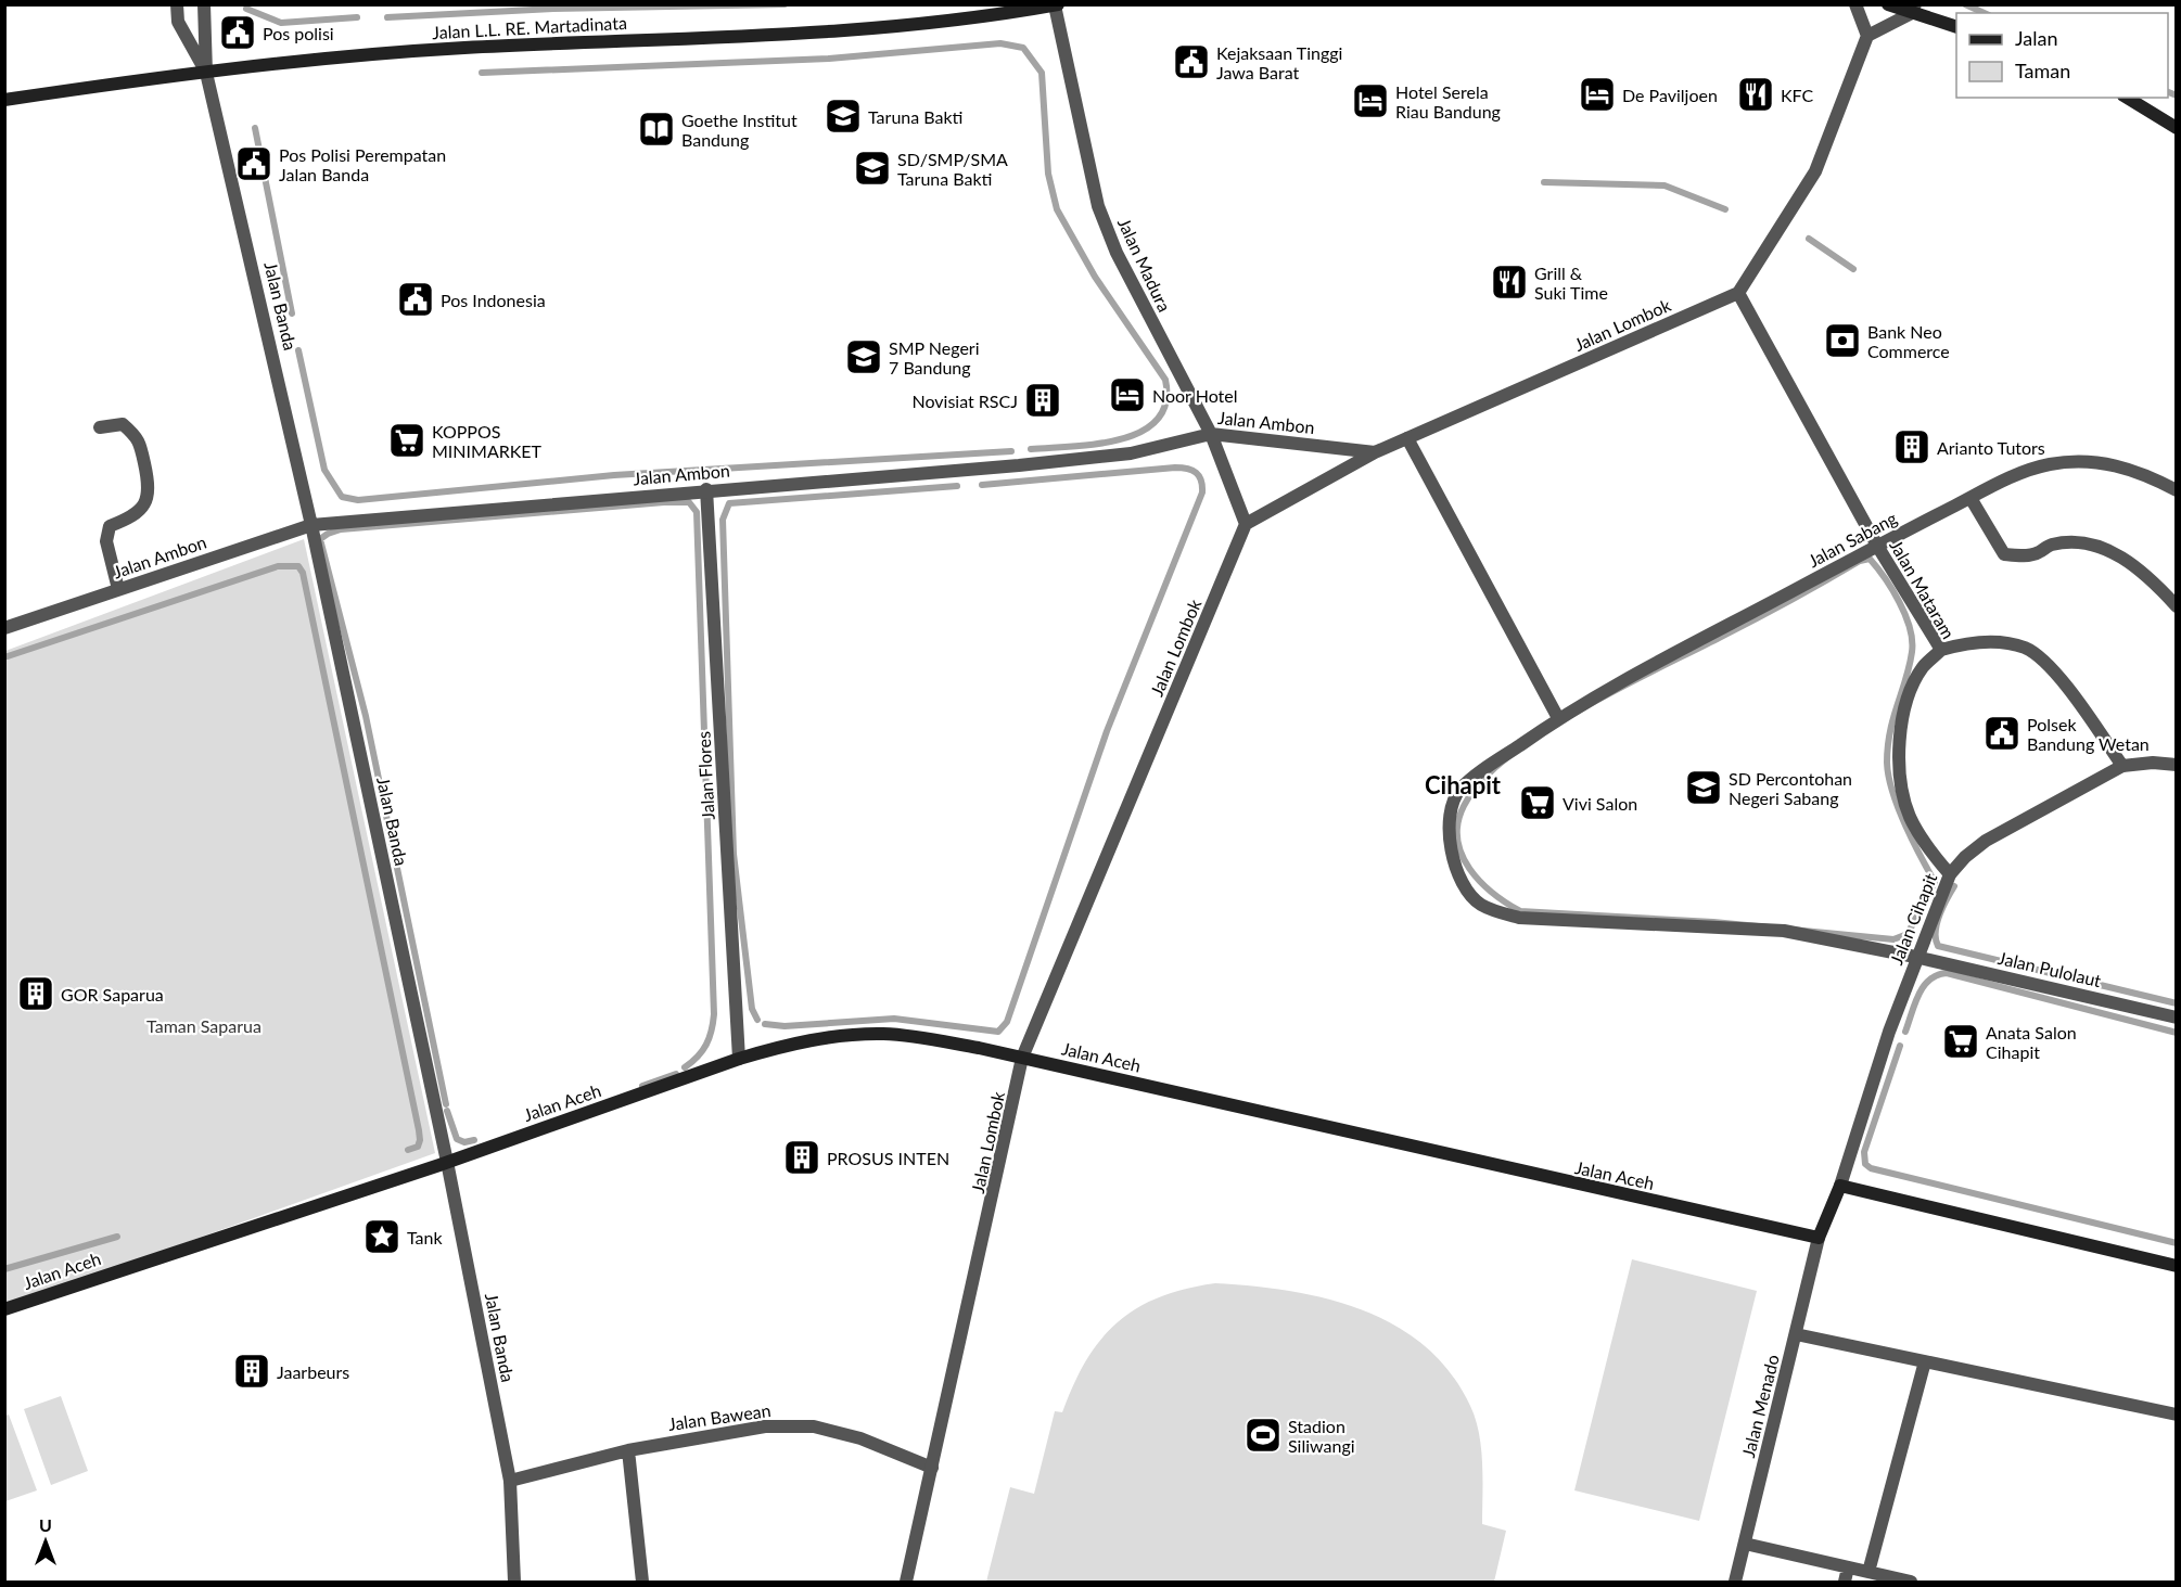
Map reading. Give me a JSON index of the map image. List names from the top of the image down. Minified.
{"streets":{"main road":["Jalan L.L. RE. Martadinata","Jalan Aceh"],"street":["Jalan Madura","Jalan Banda","Jalan Lombok","Jalan Ambon","Jalan Sabang","Jalan Mataram","Jalan Flores","Jalan Cihapit","Jalan Pulolaut","Jalan Menado","Jalan Bawean"]},"crossings":[["Jalan L.L. RE. Martadinata","Jalan Madura"],["Jalan L.L. RE. Martadinata","Jalan Banda"],["Jalan Madura","Jalan Lombok"],["Jalan Madura","Jalan Ambon"],["Jalan Banda","Jalan Ambon"],["Jalan Banda","Jalan Aceh"],["Jalan Banda","Jalan Bawean"],["Jalan Lombok","Jalan Ambon"],["Jalan Lombok","Jalan Mataram"],["Jalan Lombok","Jalan Aceh"],["Jalan Lombok","Jalan Bawean"],["Jalan Ambon","Jalan Flores"],["Jalan Sabang","Jalan Mataram"],["Jalan Sabang","Jalan Cihapit"],["Jalan Sabang","Jalan Pulolaut"],["Jalan Mataram","Jalan Cihapit"],["Jalan Flores","Jalan Aceh"],["Jalan Cihapit","Jalan Pulolaut"],["Jalan Aceh","Jalan Menado"]],"districts":["Cihapit"],"parks":["Taman Saparua"],"places":{"public building":["Pos polisi","Kejaksaan Tinggi Jawa Barat","Pos Polisi Perempatan Jalan Banda","Pos Indonesia","Polsek Bandung Wetan"],"hotel":["De Paviljoen","Hotel Serela Riau Bandung","Noor Hotel"],"restaurant":["KFC","Grill & Suki Time"],"school or university":["Taruna Bakti","SD/SMP/SMA Taruna Bakti","SMP Negeri 7 Bandung","SD Percontohan Negeri Sabang"],"library":["Goethe Institut Bandung"],"bank":["Bank Neo Commerce"],"building":["Novisiat RSCJ","Arianto Tutors","GOR Saparua","PROSUS INTEN","Jaarbeurs"],"supermarket":["KOPPOS MINIMARKET","Vivi Salon","Anata Salon Cihapit"],"place":["Tank"],"sports":["Stadion Siliwangi"]},"legend":["Jalan","Taman"],"north":"top"}
